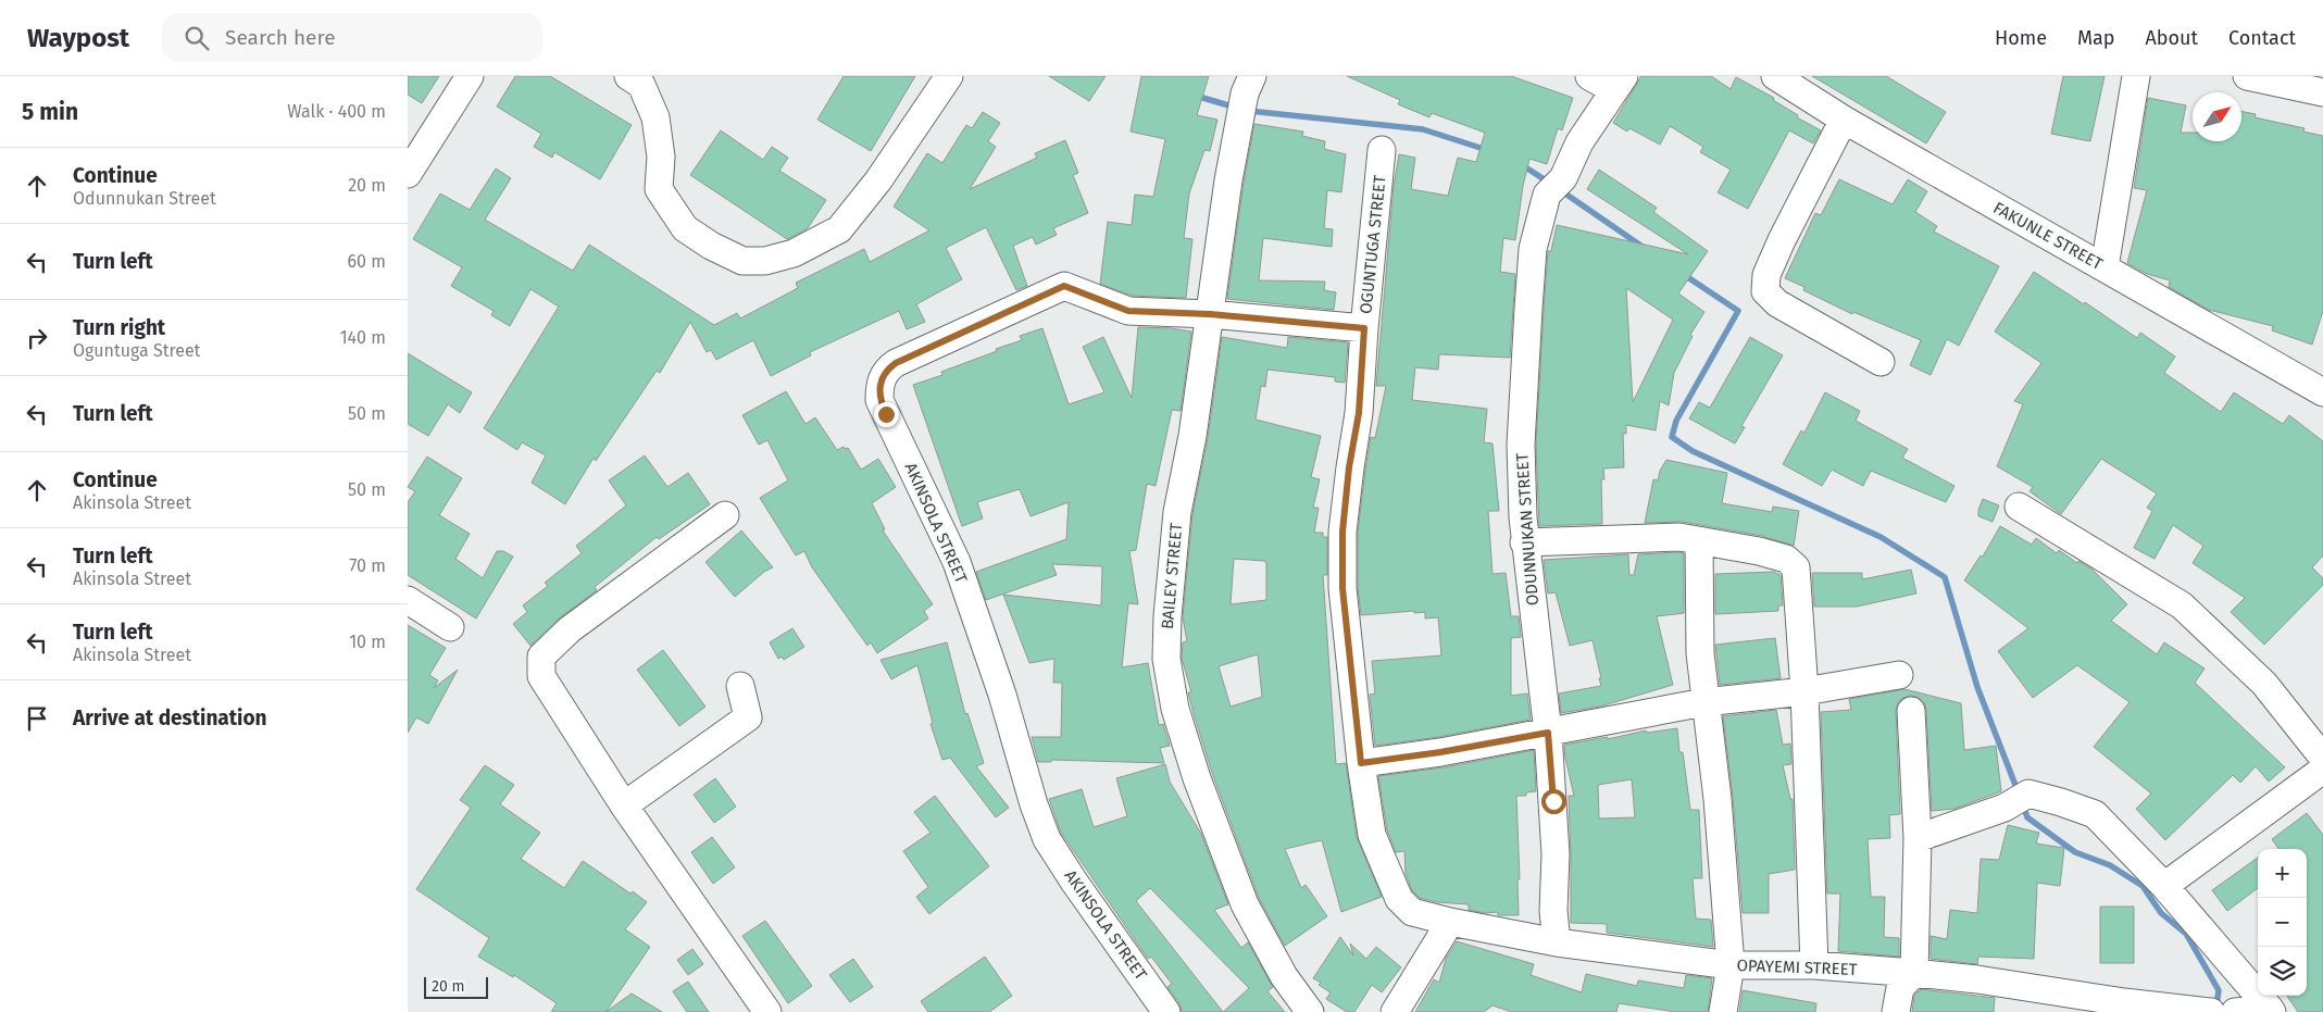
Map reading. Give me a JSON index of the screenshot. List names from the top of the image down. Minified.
{"streets":{"street":["FAKUNLE STREET","OGUNTUGA STREET","AKINSOLA STREET","ODUNNUKAN STREET","BAILEY STREET","OPAYEMI STREET"]},"crossings":[["OGUNTUGA STREET","AKINSOLA STREET"],["OGUNTUGA STREET","OPAYEMI STREET"],["AKINSOLA STREET","BAILEY STREET"],["ODUNNUKAN STREET","OPAYEMI STREET"]],"scale_bar":"20 m","north":"top right","page":{"header":"Waypost","search":"Search here","nav":["Home","Map","About","Contact"],"heading":["5 min","Walk · 400 m"],"list":[["Continue","Odunnukan Street","20 m"],["Turn left","60 m"],["Turn right","Oguntuga Street","140 m"],["Turn left","50 m"],["Continue","Akinsola Street","50 m"],["Turn left","Akinsola Street","70 m"],["Turn left","Akinsola Street","10 m"],"Arrive at destination"],"map_buttons":["+","−"],"scale":"20 m"}}
